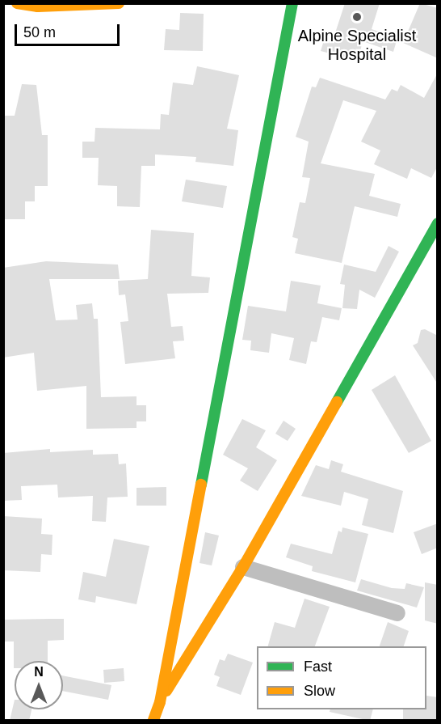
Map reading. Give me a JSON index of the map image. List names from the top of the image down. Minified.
{"places":["Alpine Specialist Hospital"],"legend":["Fast","Slow"],"scale_bar":"50 m","north":"top"}
